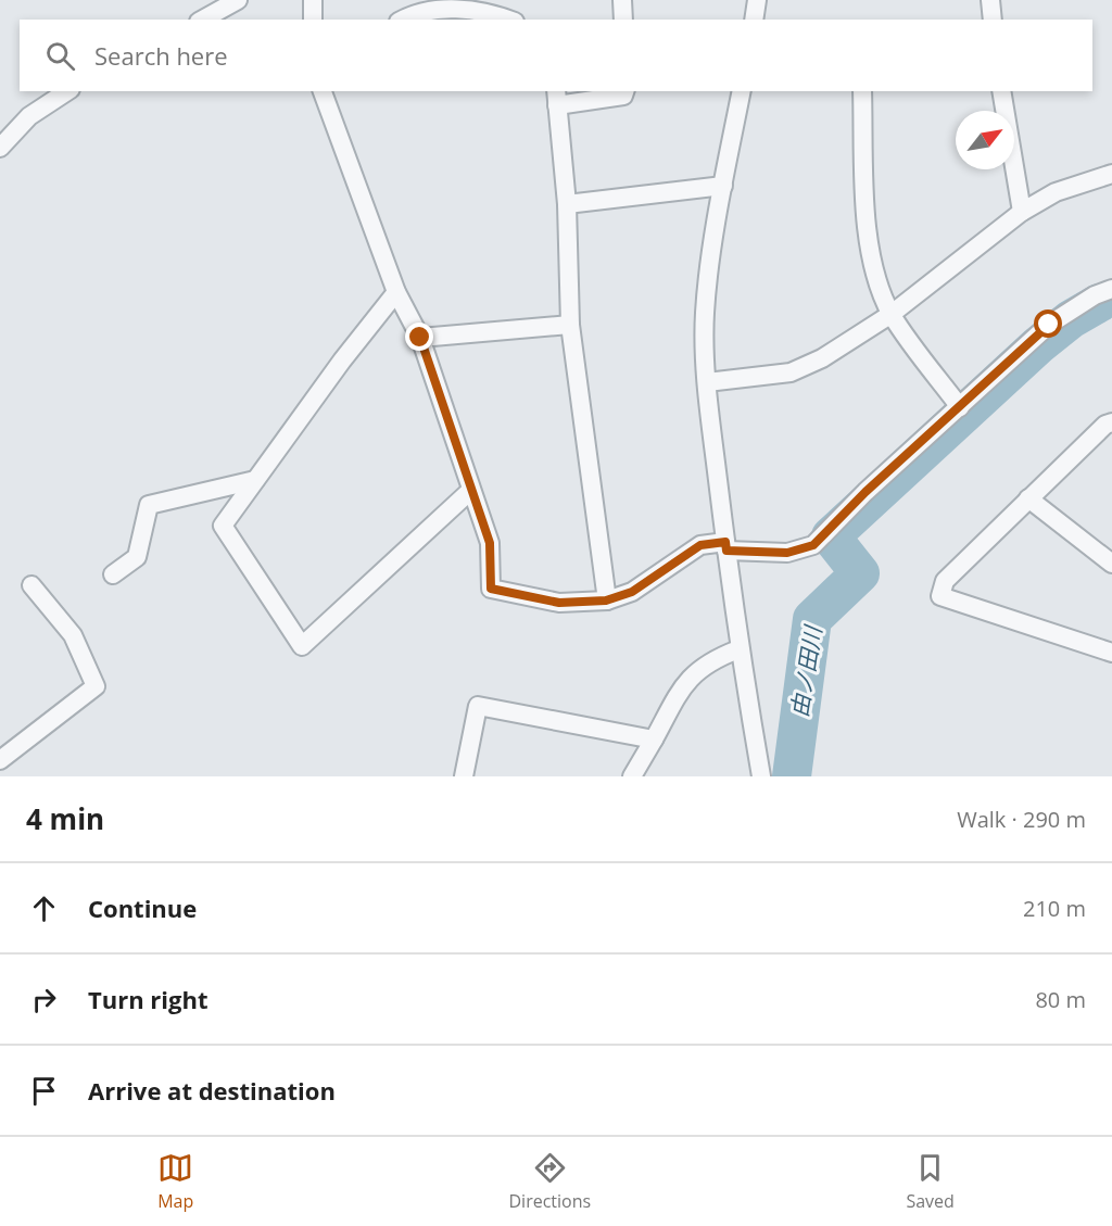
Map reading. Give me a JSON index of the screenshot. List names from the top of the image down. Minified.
{"water":["由ノ田川"],"north":"top right","page":{"search":"Search here","heading":["4 min","Walk · 290 m"],"list":[["Continue","210 m"],["Turn right","80 m"],"Arrive at destination"],"nav":["Map","Directions","Saved"]}}
